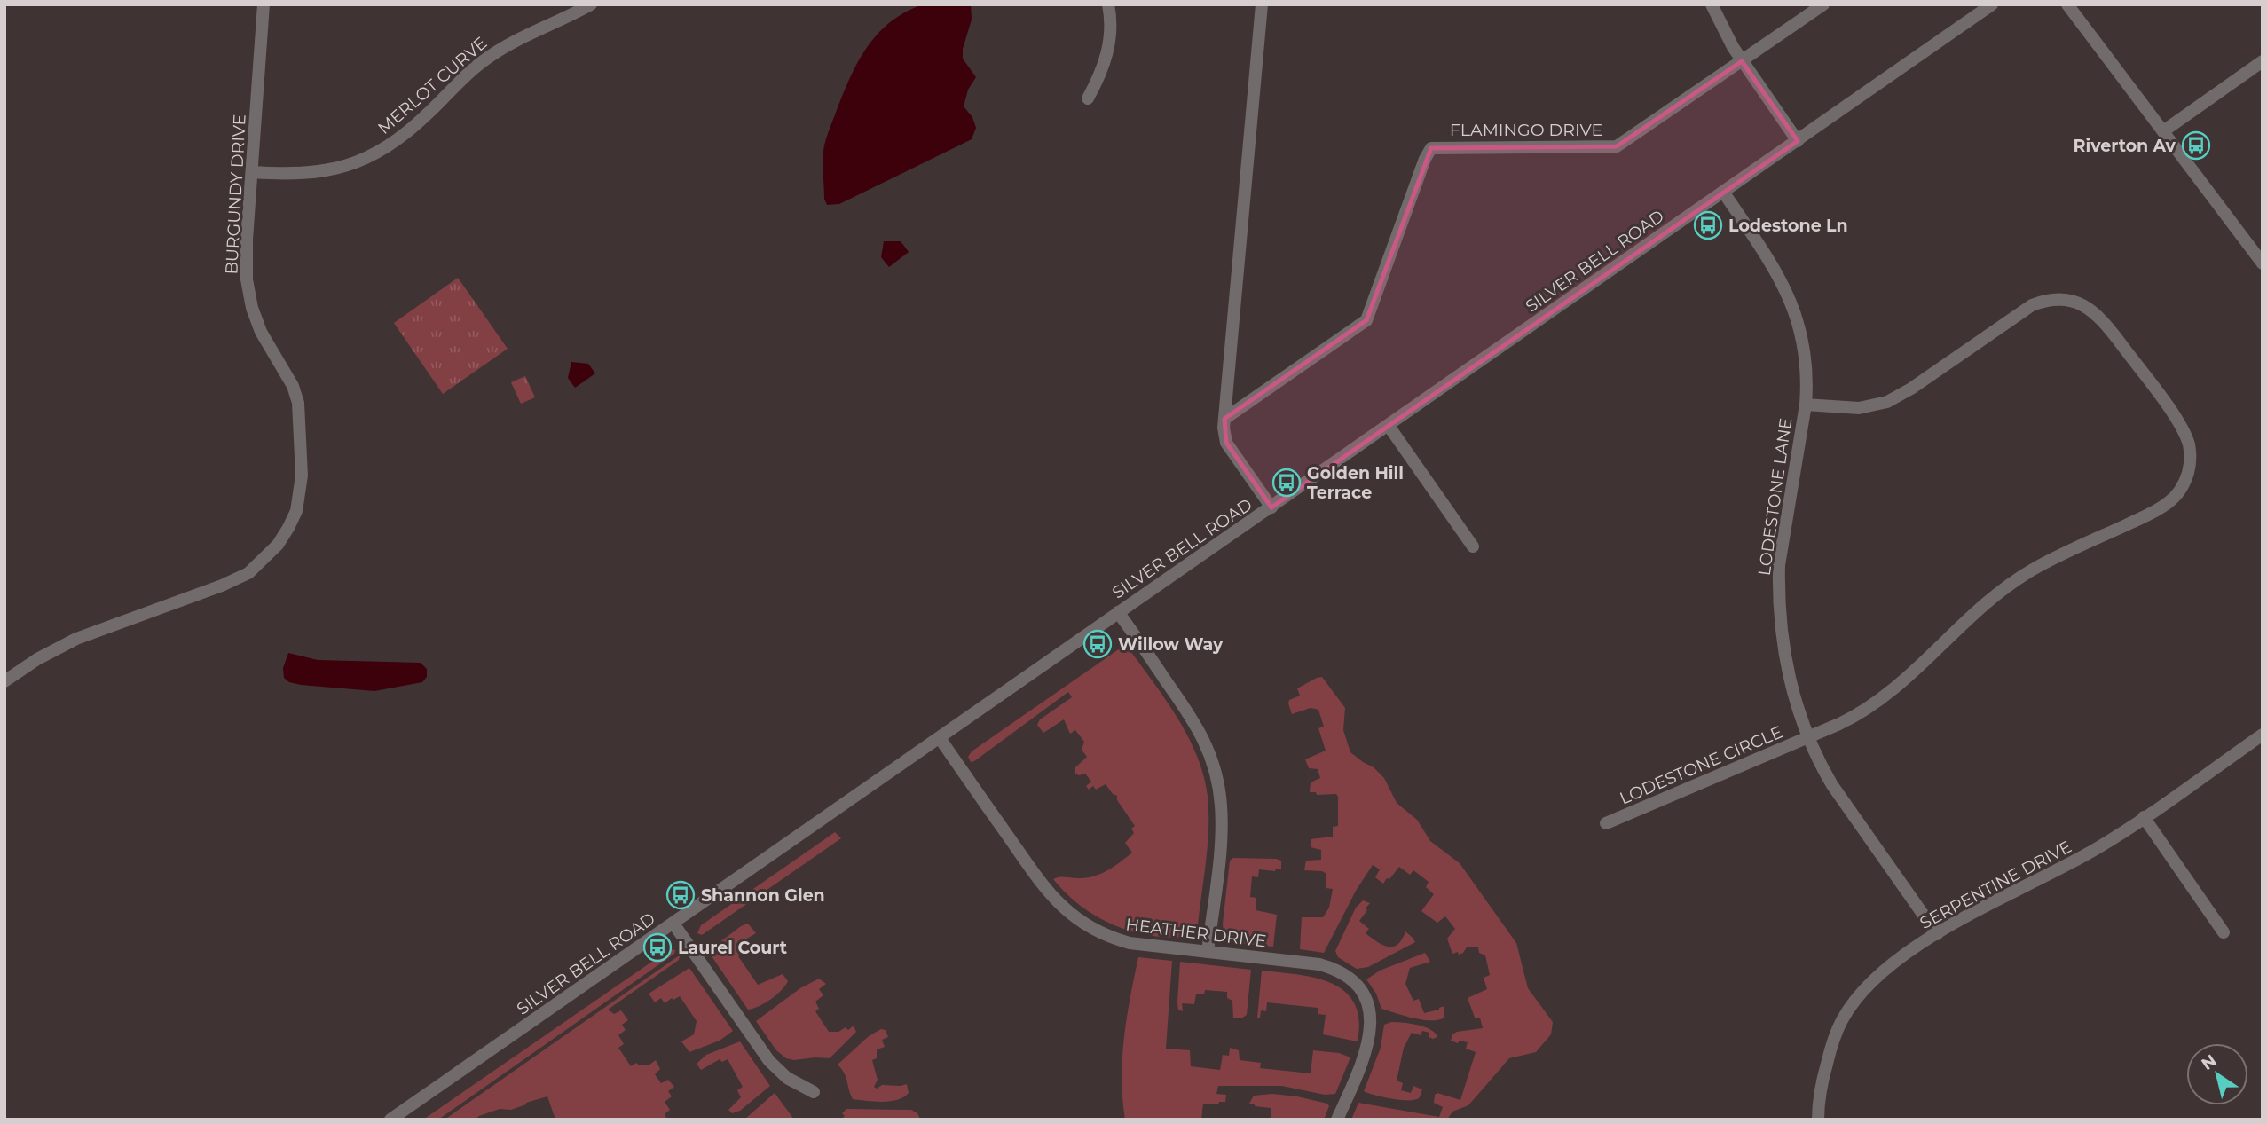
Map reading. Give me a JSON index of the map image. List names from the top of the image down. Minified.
{"streets":{"street":["MERLOT CURVE","FLAMINGO DRIVE","BURGUNDY DRIVE","SILVER BELL ROAD","LODESTONE LANE","LODESTONE CIRCLE","SERPENTINE DRIVE","HEATHER DRIVE"]},"crossings":[["MERLOT CURVE","BURGUNDY DRIVE"],["SILVER BELL ROAD","LODESTONE LANE"],["SILVER BELL ROAD","HEATHER DRIVE"],["LODESTONE LANE","LODESTONE CIRCLE"],["LODESTONE LANE","SERPENTINE DRIVE"]],"places":{"bus stop":["Riverton Av","Lodestone Ln","Golden Hill Terrace","Willow Way","Shannon Glen","Laurel Court"]},"north":"top left"}
